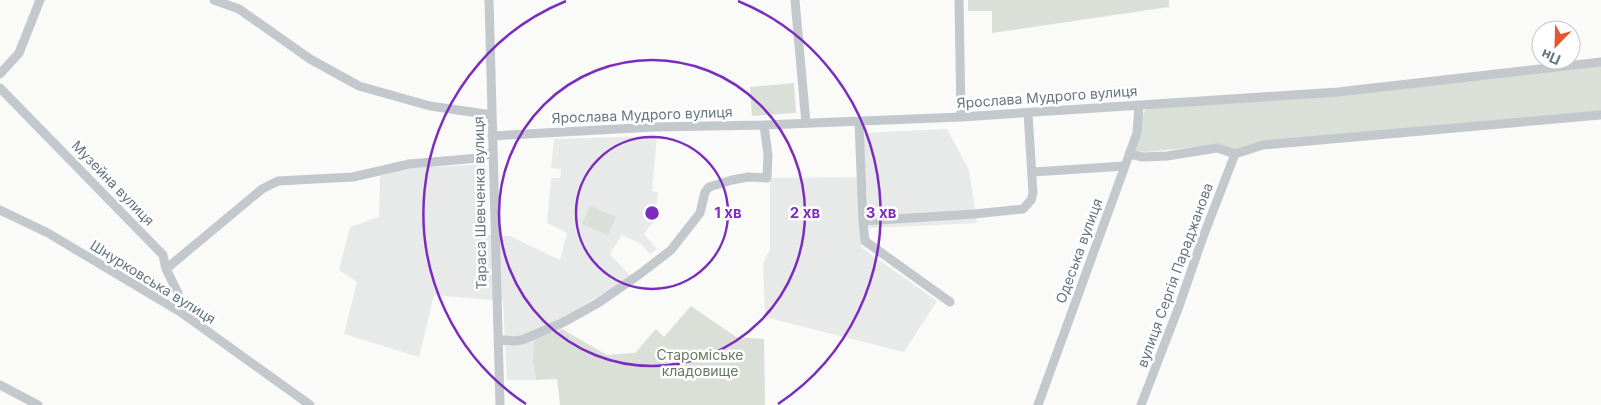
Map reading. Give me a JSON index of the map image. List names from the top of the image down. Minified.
{"streets":{"street":["Ярослава Мудрого вулиця","Музейна вулиця","Тараса Шевченка вулиця","Одеська вулиця","вулиця Сергія Параджанова","Шнурковська вулиця"]},"crossings":[["Ярослава Мудрого вулиця","Тараса Шевченка вулиця"],["Ярослава Мудрого вулиця","Одеська вулиця"],["Музейна вулиця","Шнурковська вулиця"]],"parks":["Староміське кладовище"],"north":"bottom left","rings":["1 хв","2 хв","3 хв"]}
